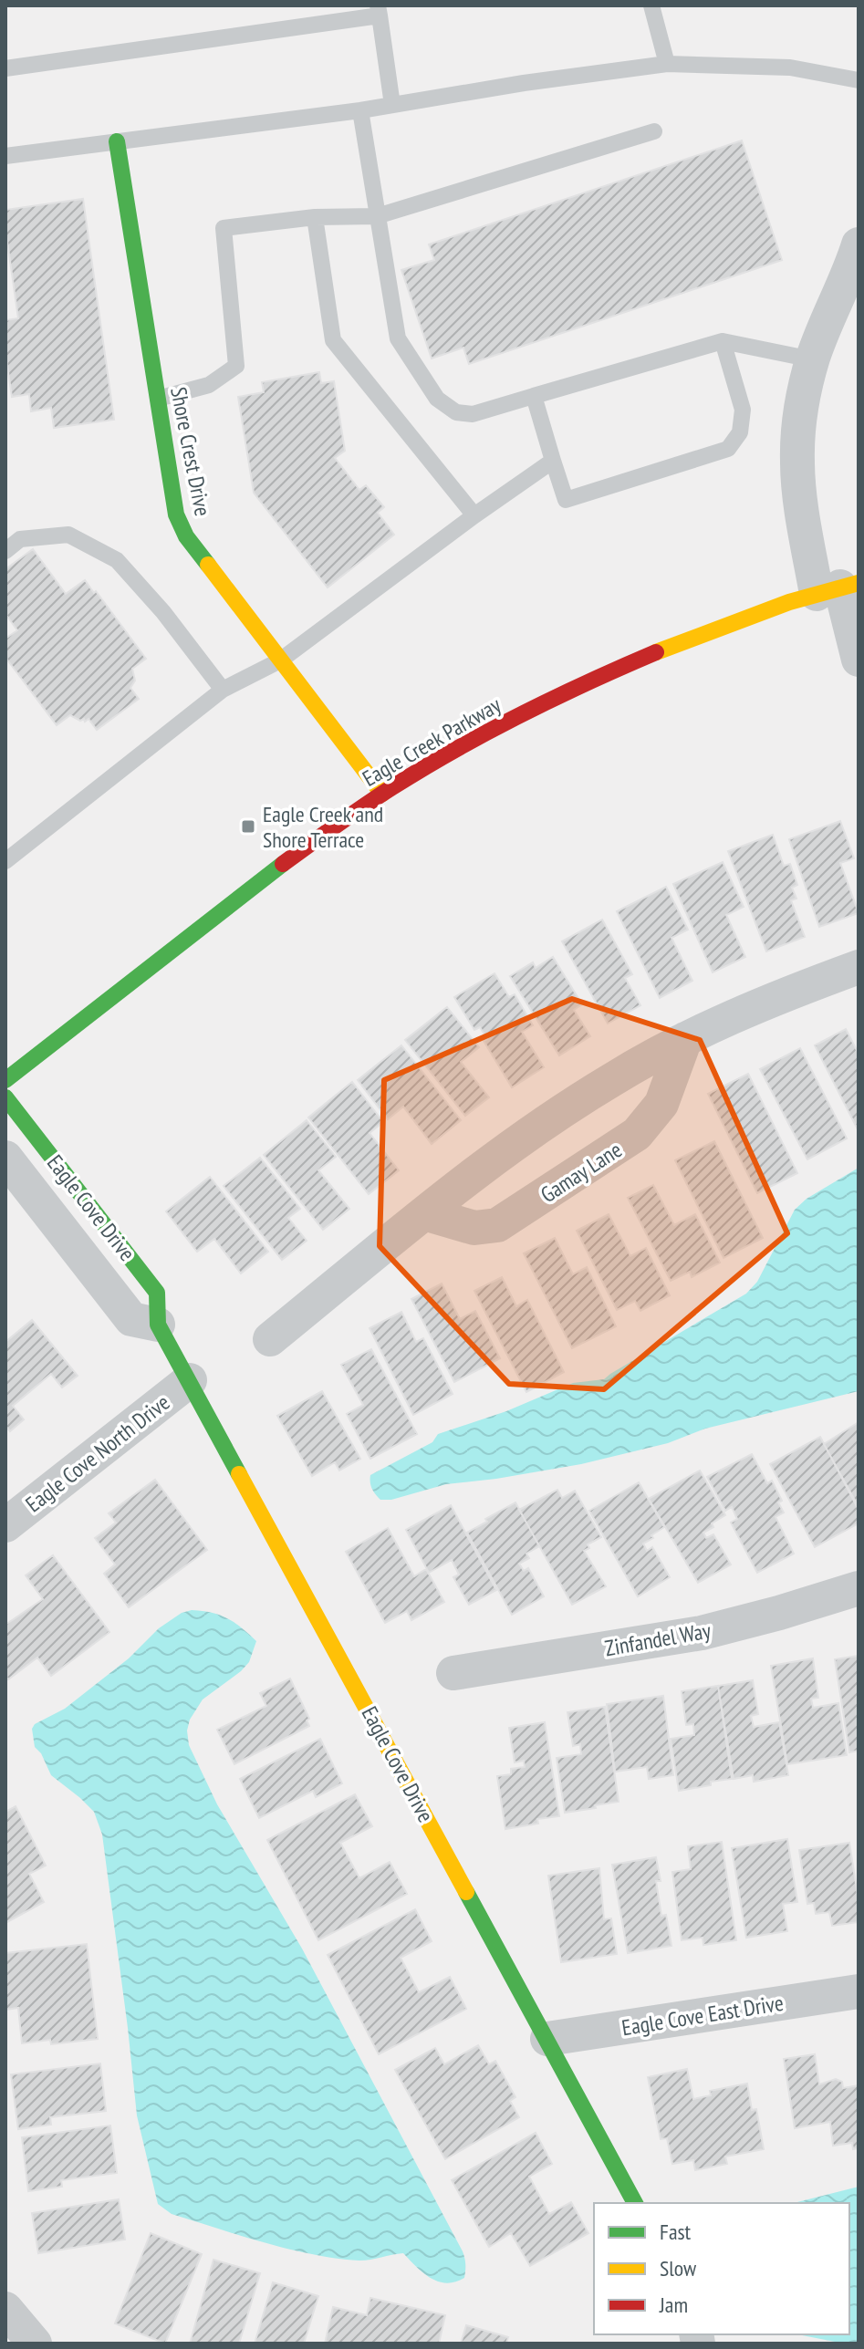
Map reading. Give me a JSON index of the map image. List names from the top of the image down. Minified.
{"streets":{"street":["Shore Crest Drive","Eagle Creek Parkway","Gamay Lane","Eagle Cove Drive","Eagle Cove North Drive","Zinfandel Way","Eagle Cove East Drive"]},"crossings":[["Shore Crest Drive","Eagle Creek Parkway"],["Eagle Cove Drive","Eagle Cove North Drive"],["Eagle Cove Drive","Eagle Cove East Drive"]],"places":{"transit":["Eagle Creek and Shore Terrace"]},"legend":["Fast","Slow","Jam"]}
